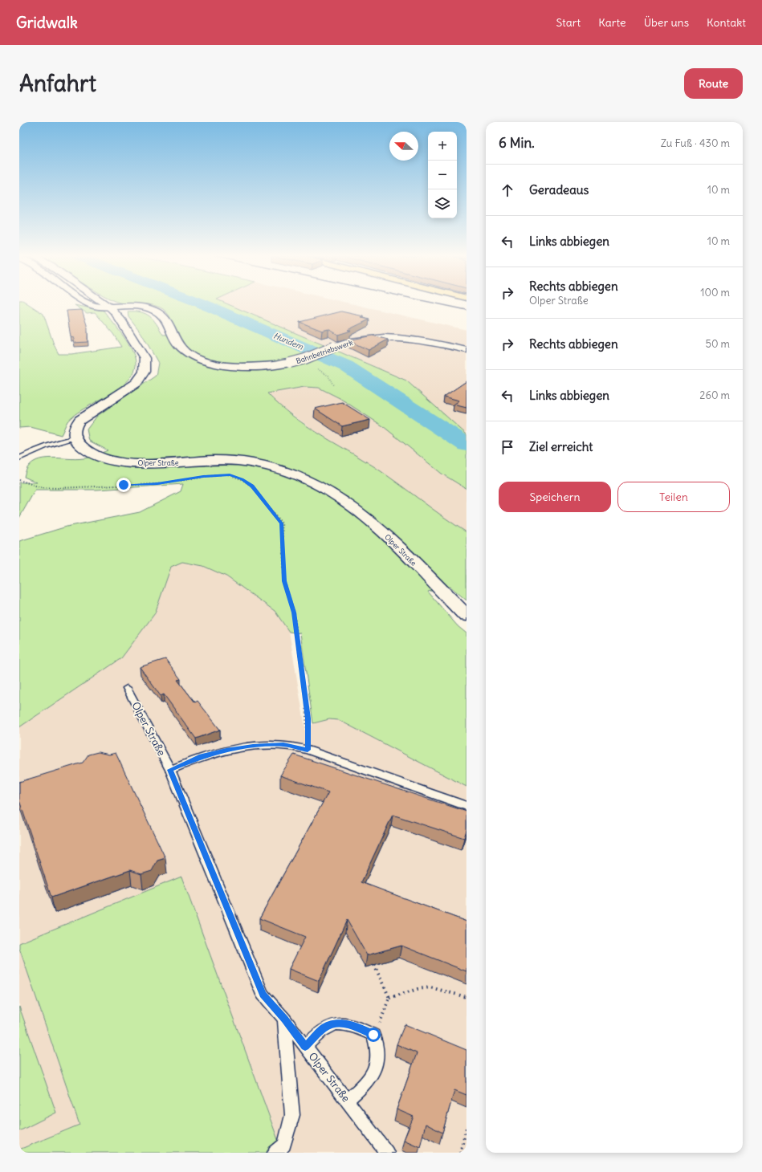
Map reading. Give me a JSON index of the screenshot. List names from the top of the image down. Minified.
{"streets":{"main road":["Olper Straße"],"street":["Bahnbetriebswerk"]},"water":["Hundem"],"north":"left","page":{"header":"Gridwalk","nav":["Start","Karte","Über uns","Kontakt"],"buttons":["Route",["Speichern","Teilen"]],"title":"Anfahrt","heading":["6 Min.","Zu Fuß · 430 m"],"map_buttons":["+","−"],"list":[["Geradeaus","10 m"],["Links abbiegen","10 m"],["Rechts abbiegen","Olper Straße","100 m"],["Rechts abbiegen","50 m"],["Links abbiegen","260 m"],"Ziel erreicht"]}}
